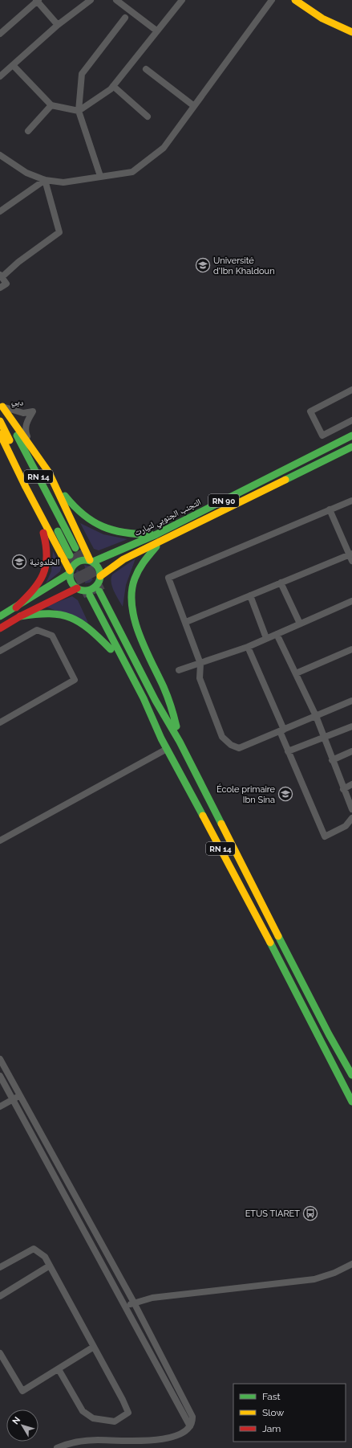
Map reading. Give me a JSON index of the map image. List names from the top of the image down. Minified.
{"streets":{"main road":["RN 14","RN 90","التجنب الجنوبي لتيارت"],"street":["دبي"]},"crossings":[["دبي","RN 14"]],"places":{"school or university":["Université d'Ibn Khaldoun","الخلدونية","École primaire Ibn Sina"],"bus stop":["ETUS TIARET"]},"legend":["Fast","Slow","Jam"],"north":"top left"}
